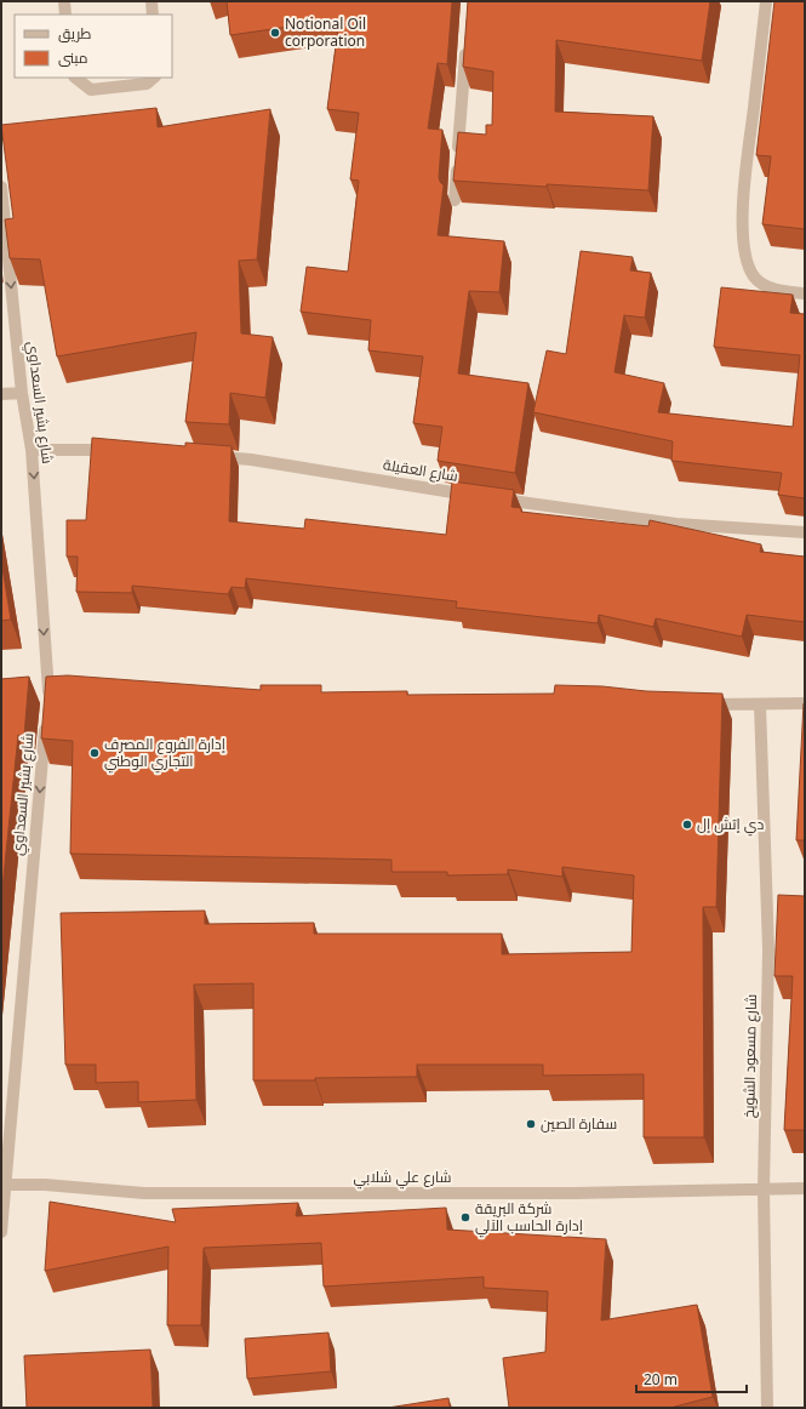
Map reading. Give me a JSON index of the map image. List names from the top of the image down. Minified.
{"streets":{"street":["شارع بشير السعداوي","شارع العقيلة","شارع مسعود الشويخ","شارع علي شلابي"]},"crossings":[["شارع بشير السعداوي","شارع علي شلابي"],["شارع مسعود الشويخ","شارع علي شلابي"]],"one_way":["شارع بشير السعداوي"],"places":["Notional Oil corporation","إدارة الفروع المصرف التجاري الوطني","دي إتش إل","سفارة الصين","شركة البريقة إدارة الحاسب الآلي"],"legend":["طريق","مبنى"],"scale_bar":"20 m"}
